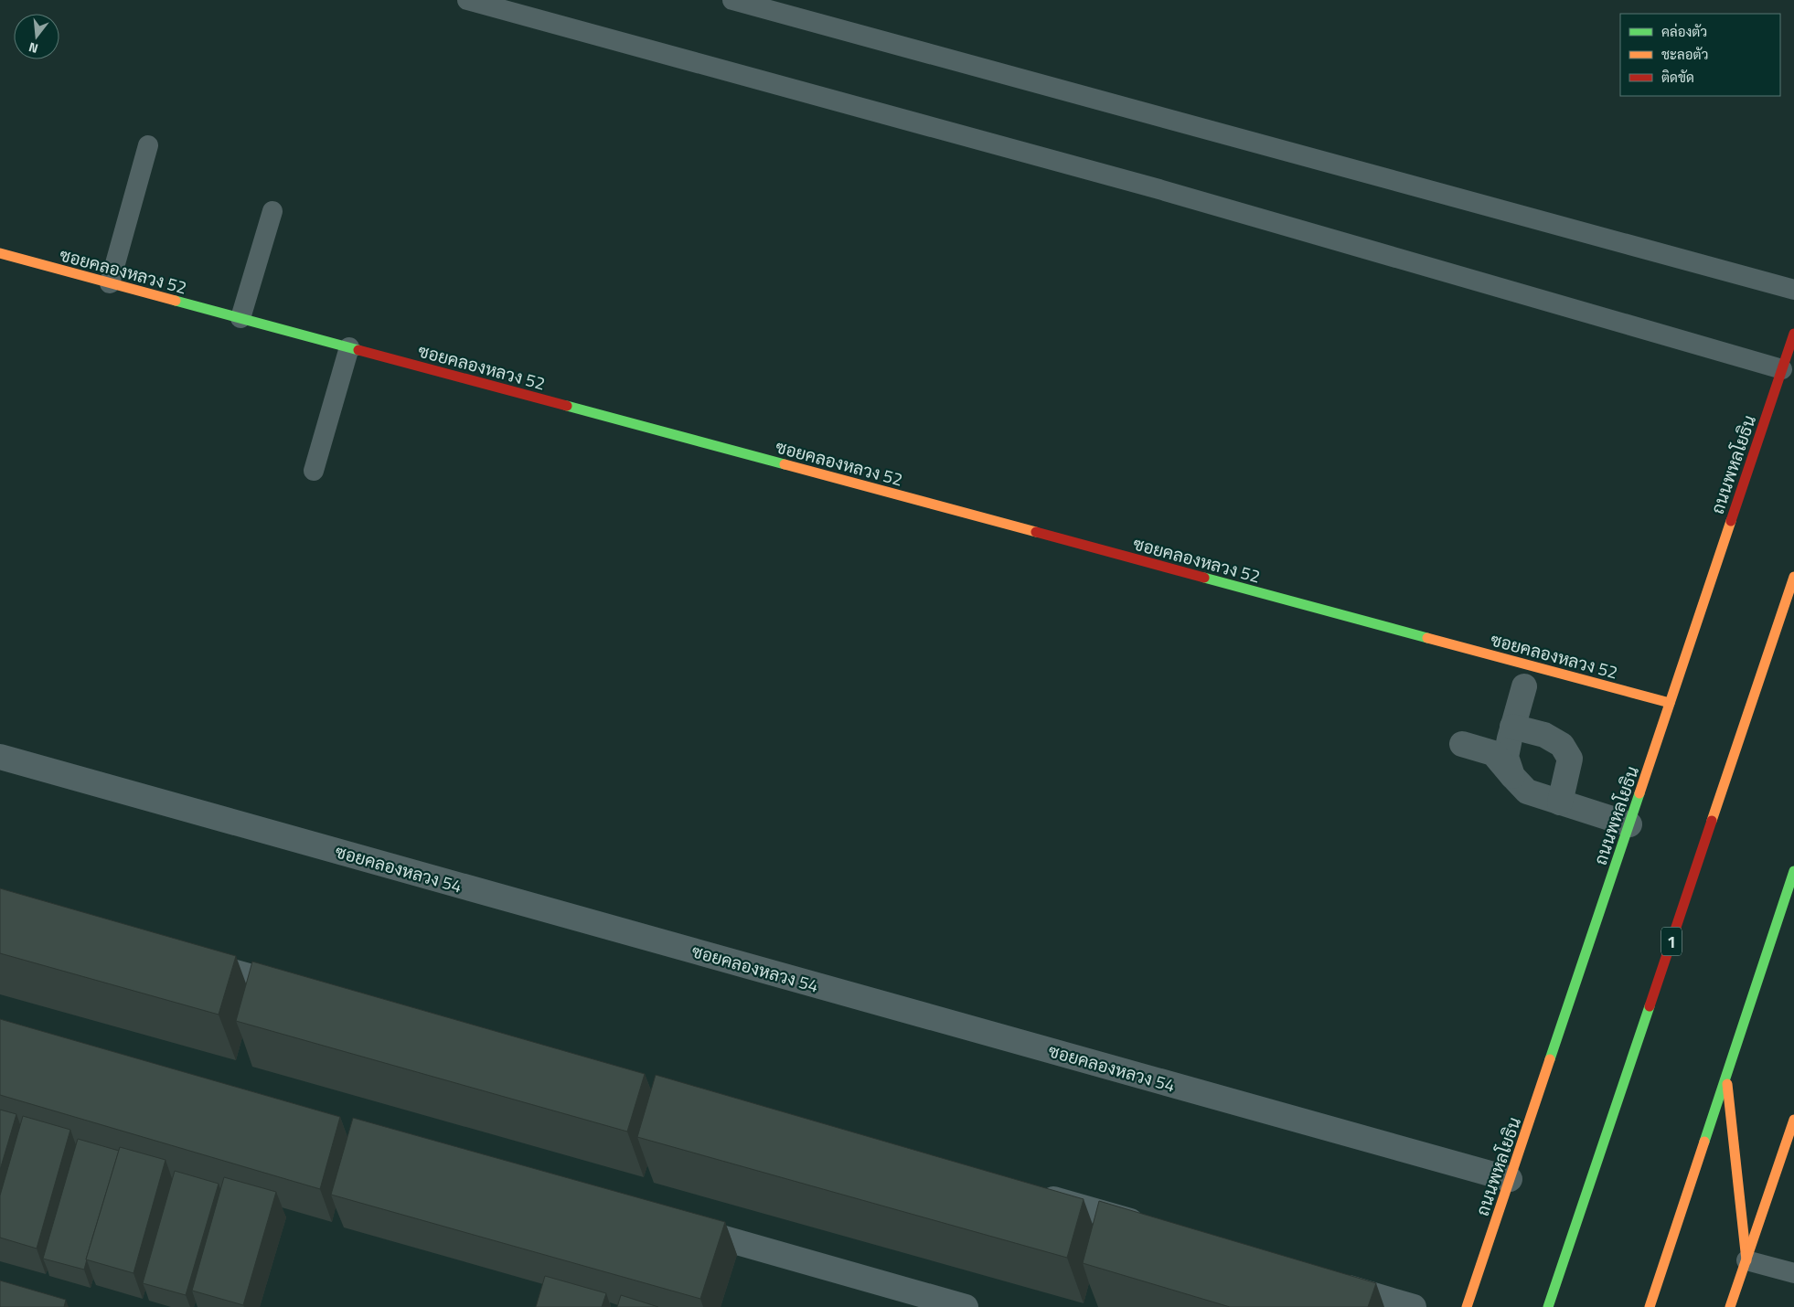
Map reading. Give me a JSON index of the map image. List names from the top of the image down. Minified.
{"streets":{"main road":["ซอยคลองหลวง 52","ถนนพหลโยธิน","1"],"street":["ซอยคลองหลวง 54"]},"crossings":[["ซอยคลองหลวง 52","ถนนพหลโยธิน"],["ถนนพหลโยธิน","ซอยคลองหลวง 54"]],"legend":["คล่องตัว","ชะลอตัว","ติดขัด"],"north":"bottom"}
